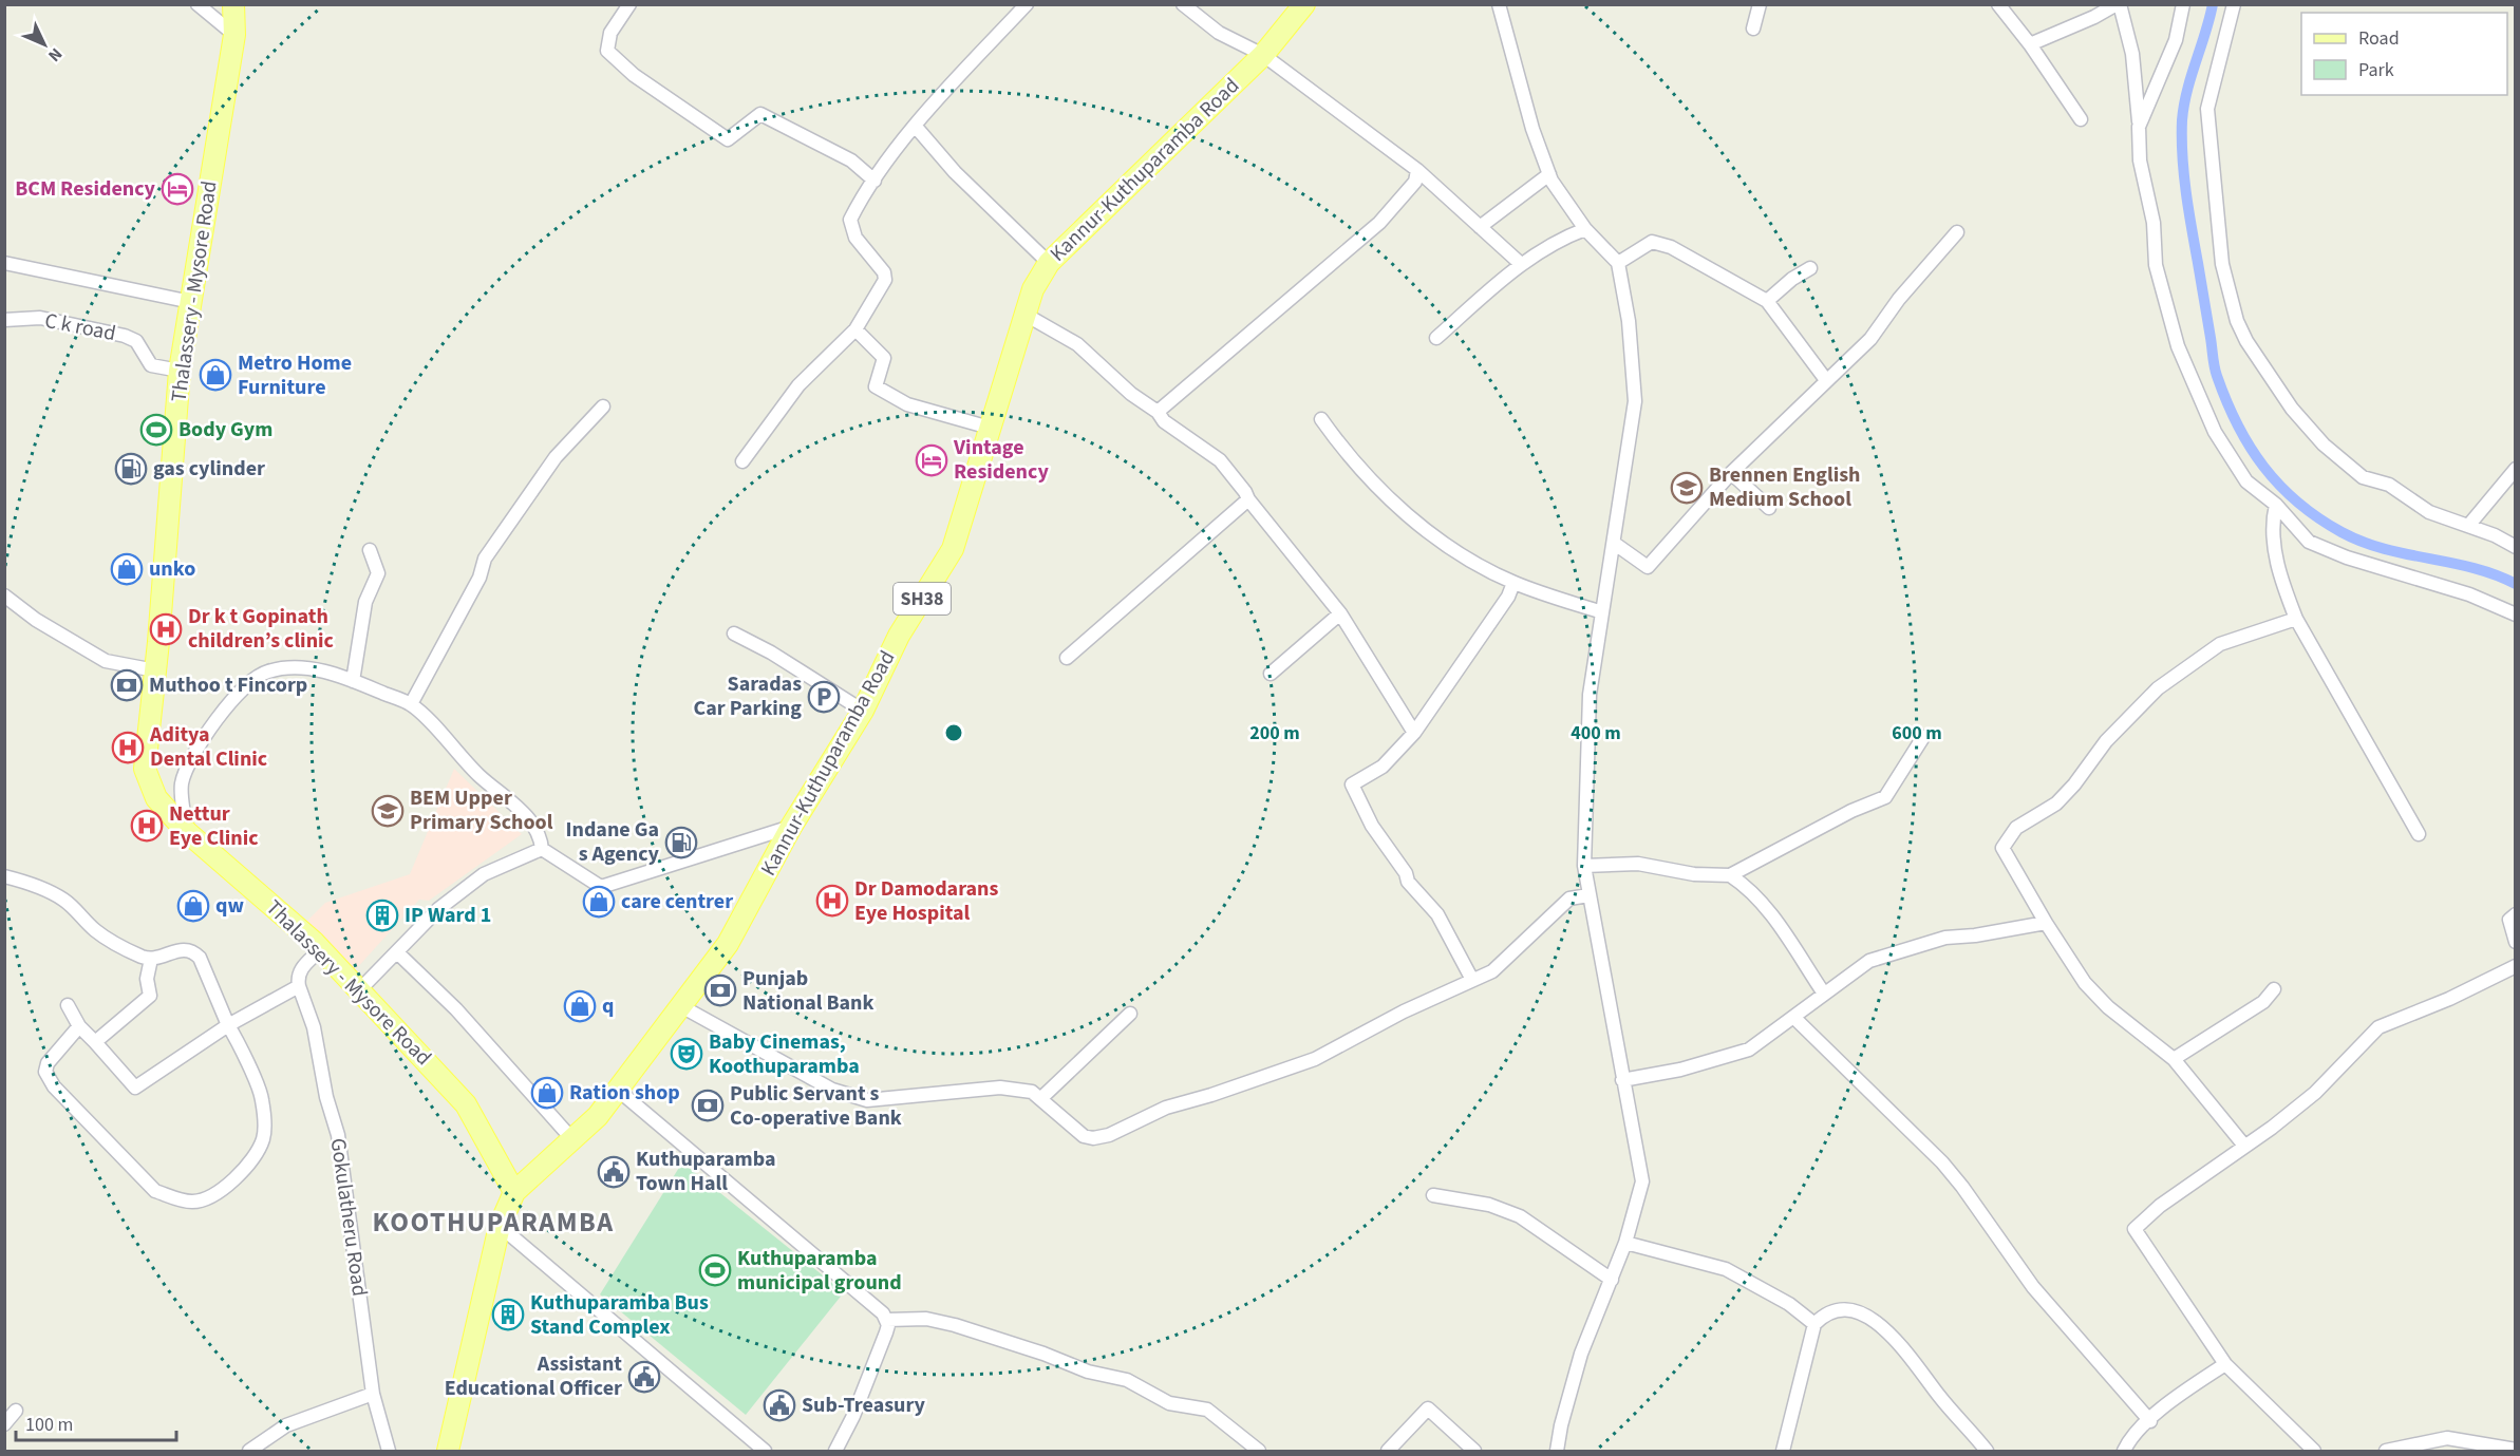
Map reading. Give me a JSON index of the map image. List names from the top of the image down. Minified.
{"streets":{"main road":["Kannur-Kuthuparamba Road","Thalassery - Mysore Road","SH38"],"street":["C k road","Gokulatheru Road"]},"crossings":[["Kannur-Kuthuparamba Road","Thalassery - Mysore Road"],["Thalassery - Mysore Road","C k road"]],"districts":["KOOTHUPARAMBA"],"places":{"hotel":["BCM Residency","Vintage Residency"],"shop":["Metro Home Furniture","unko","care centrer","qw","q","Ration shop"],"sports":["Body Gym","Kuthuparamba municipal ground"],"fuel station":["gas cylinder","Indane Ga s Agency"],"school or university":["Brennen English Medium School","BEM Upper Primary School"],"hospital":["Dr k t Gopinath children’s clinic","Aditya Dental Clinic","Nettur Eye Clinic","Dr Damodarans Eye Hospital"],"bank":["Muthoo t Fincorp","Punjab National Bank","Public Servant s Co-operative Bank"],"parking":["Saradas Car Parking"],"building":["IP Ward 1","Kuthuparamba Bus Stand Complex"],"theatre":["Baby Cinemas, Koothuparamba"],"public building":["Kuthuparamba Town Hall","Assistant Educational Officer","Sub-Treasury"]},"legend":["Road","Park"],"scale_bar":"100 m","north":"bottom right","rings":["200 m","400 m","600 m"]}
